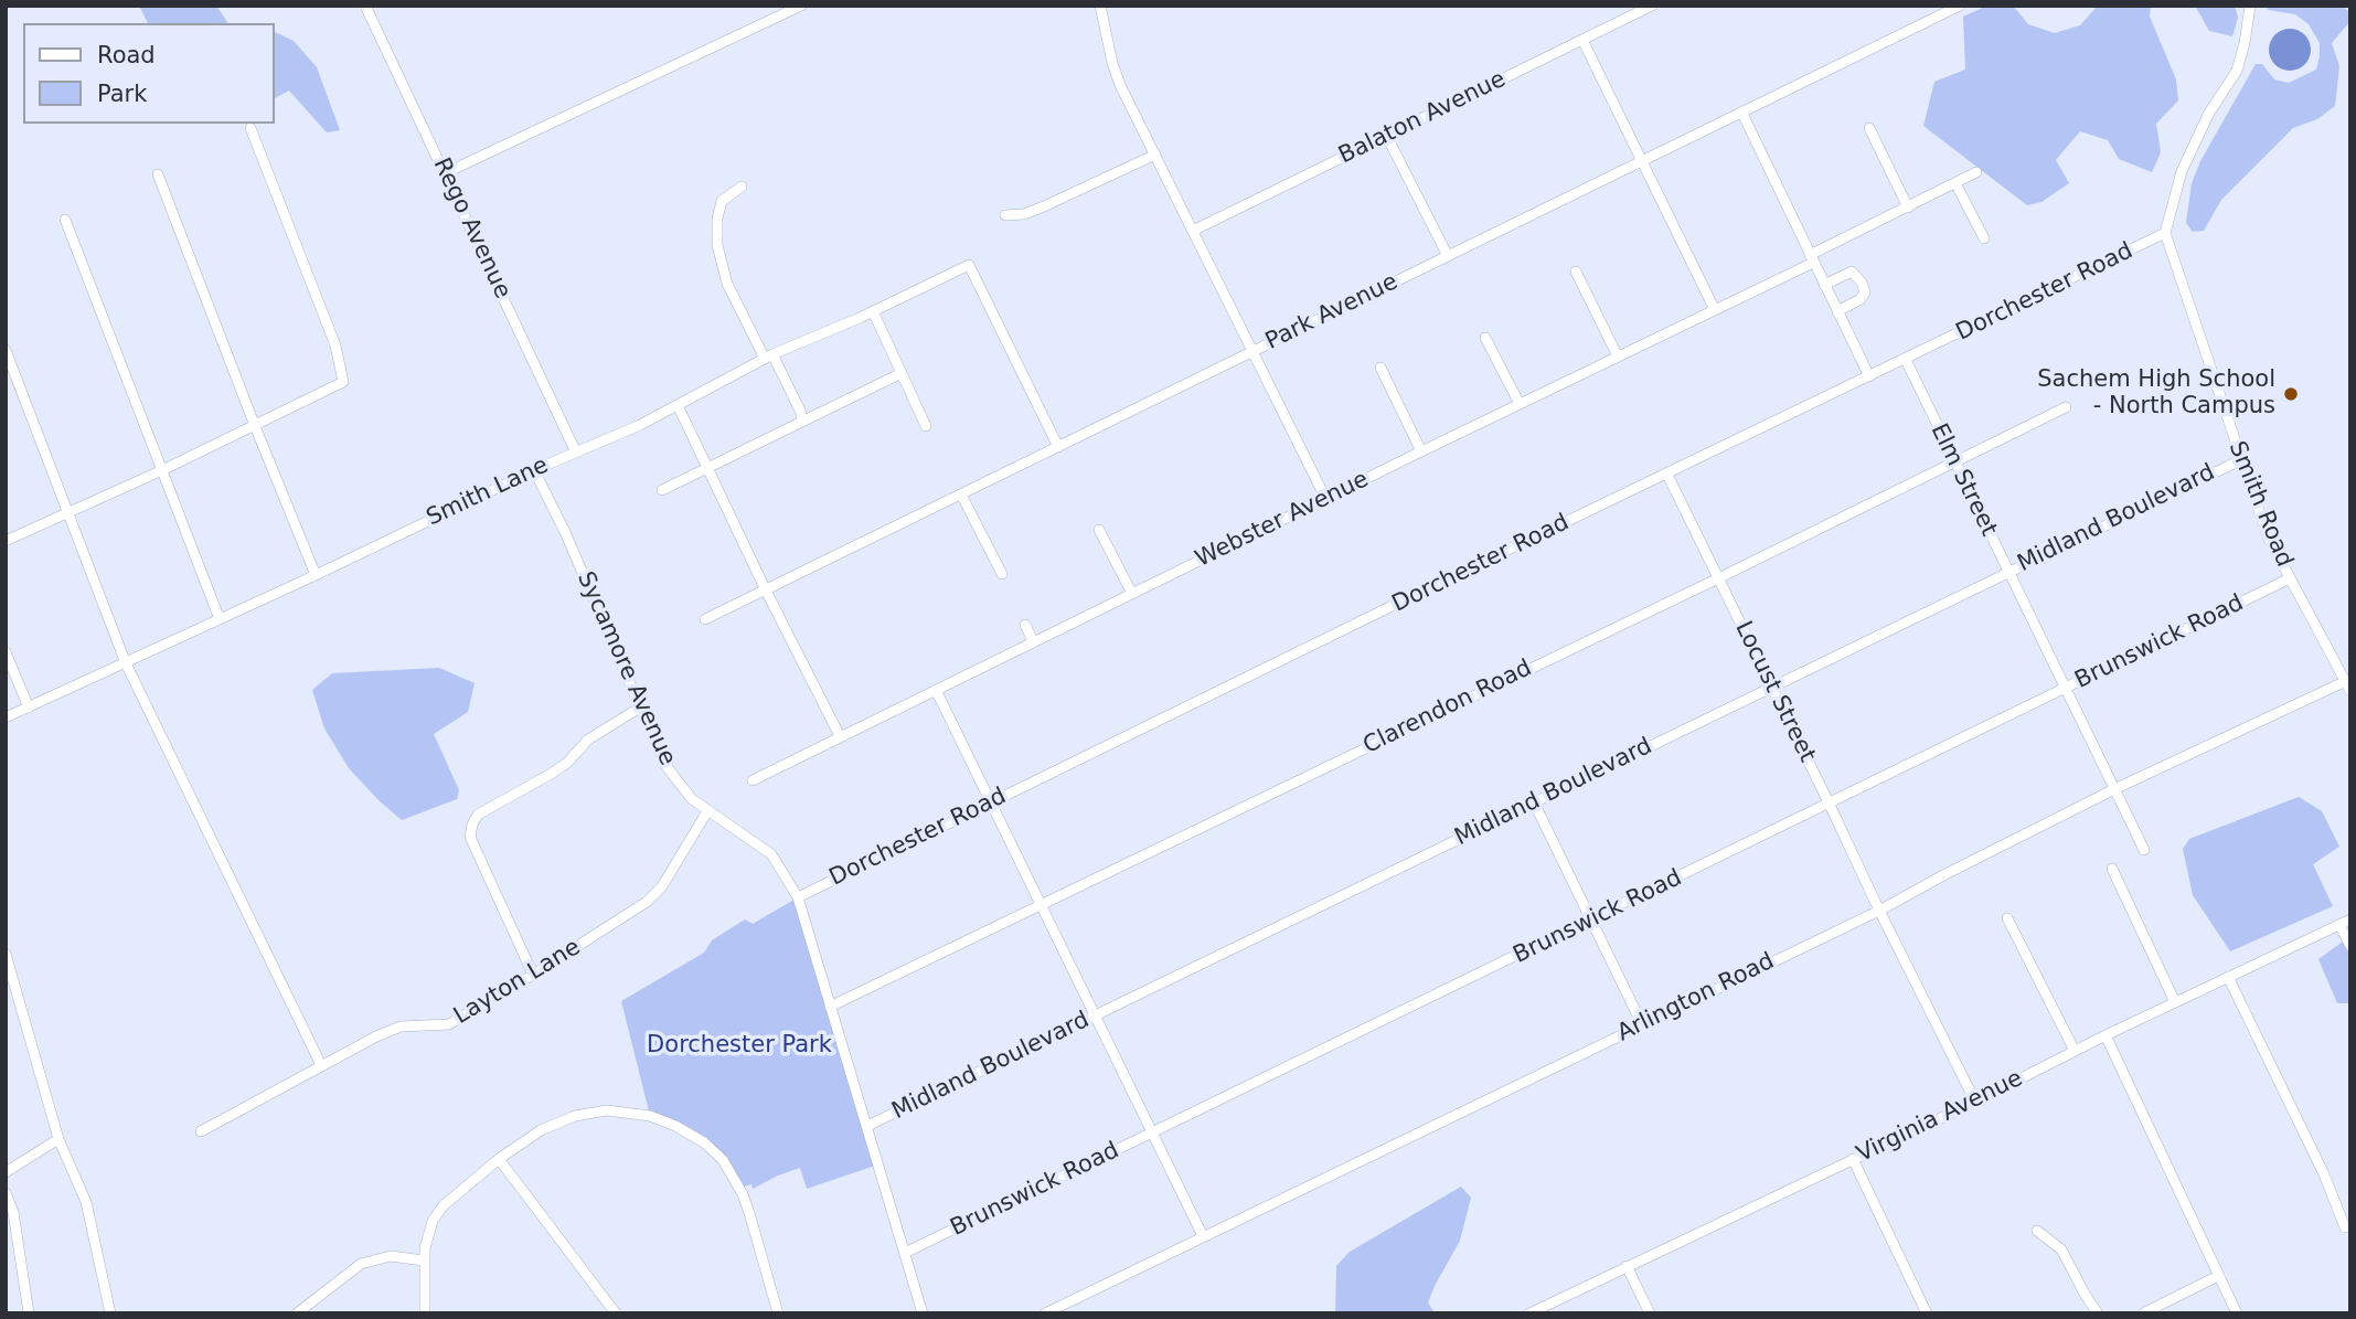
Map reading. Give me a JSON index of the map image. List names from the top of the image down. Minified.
{"streets":{"street":["Balaton Avenue","Rego Avenue","Dorchester Road","Park Avenue","Elm Street","Smith Lane","Smith Road","Midland Boulevard","Webster Avenue","Brunswick Road","Sycamore Avenue","Locust Street","Clarendon Road","Layton Lane","Arlington Road","Virginia Avenue"]},"crossings":[["Rego Avenue","Smith Lane"],["Dorchester Road","Elm Street"],["Dorchester Road","Smith Road"],["Dorchester Road","Sycamore Avenue"],["Dorchester Road","Locust Street"],["Park Avenue","Smith Lane"],["Elm Street","Midland Boulevard"],["Elm Street","Brunswick Road"],["Elm Street","Clarendon Road"],["Elm Street","Arlington Road"],["Smith Lane","Sycamore Avenue"],["Smith Road","Midland Boulevard"],["Smith Road","Brunswick Road"],["Smith Road","Arlington Road"],["Midland Boulevard","Sycamore Avenue"],["Midland Boulevard","Locust Street"],["Brunswick Road","Sycamore Avenue"],["Brunswick Road","Locust Street"],["Sycamore Avenue","Clarendon Road"],["Sycamore Avenue","Layton Lane"],["Locust Street","Clarendon Road"],["Locust Street","Arlington Road"],["Locust Street","Virginia Avenue"]],"parks":["Dorchester Park"],"places":["Sachem High School - North Campus"],"legend":["Road","Park"]}
